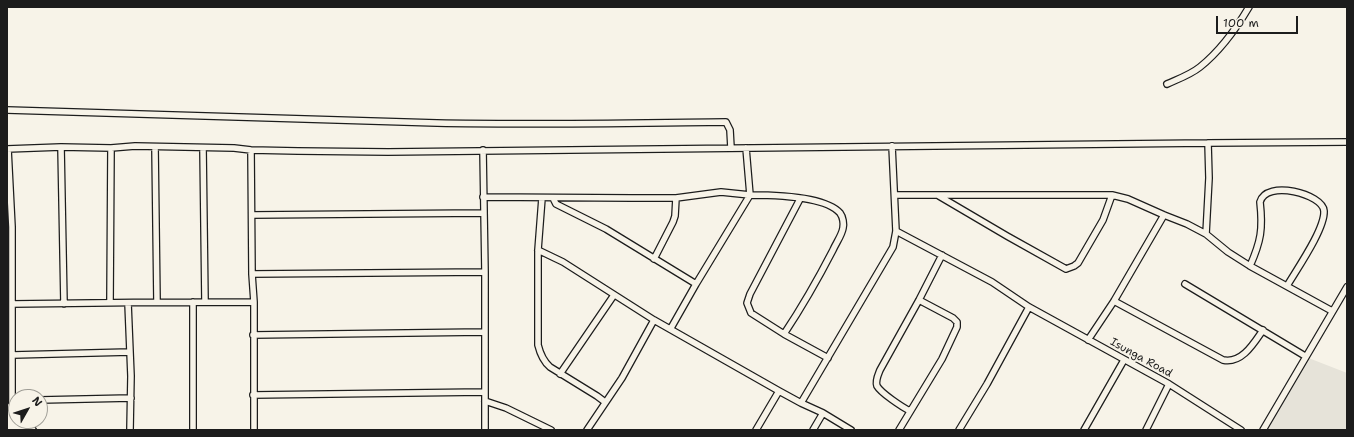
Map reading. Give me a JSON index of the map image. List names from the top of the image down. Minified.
{"streets":{"street":["Isunga Road"]},"scale_bar":"100 m","north":"top right"}
